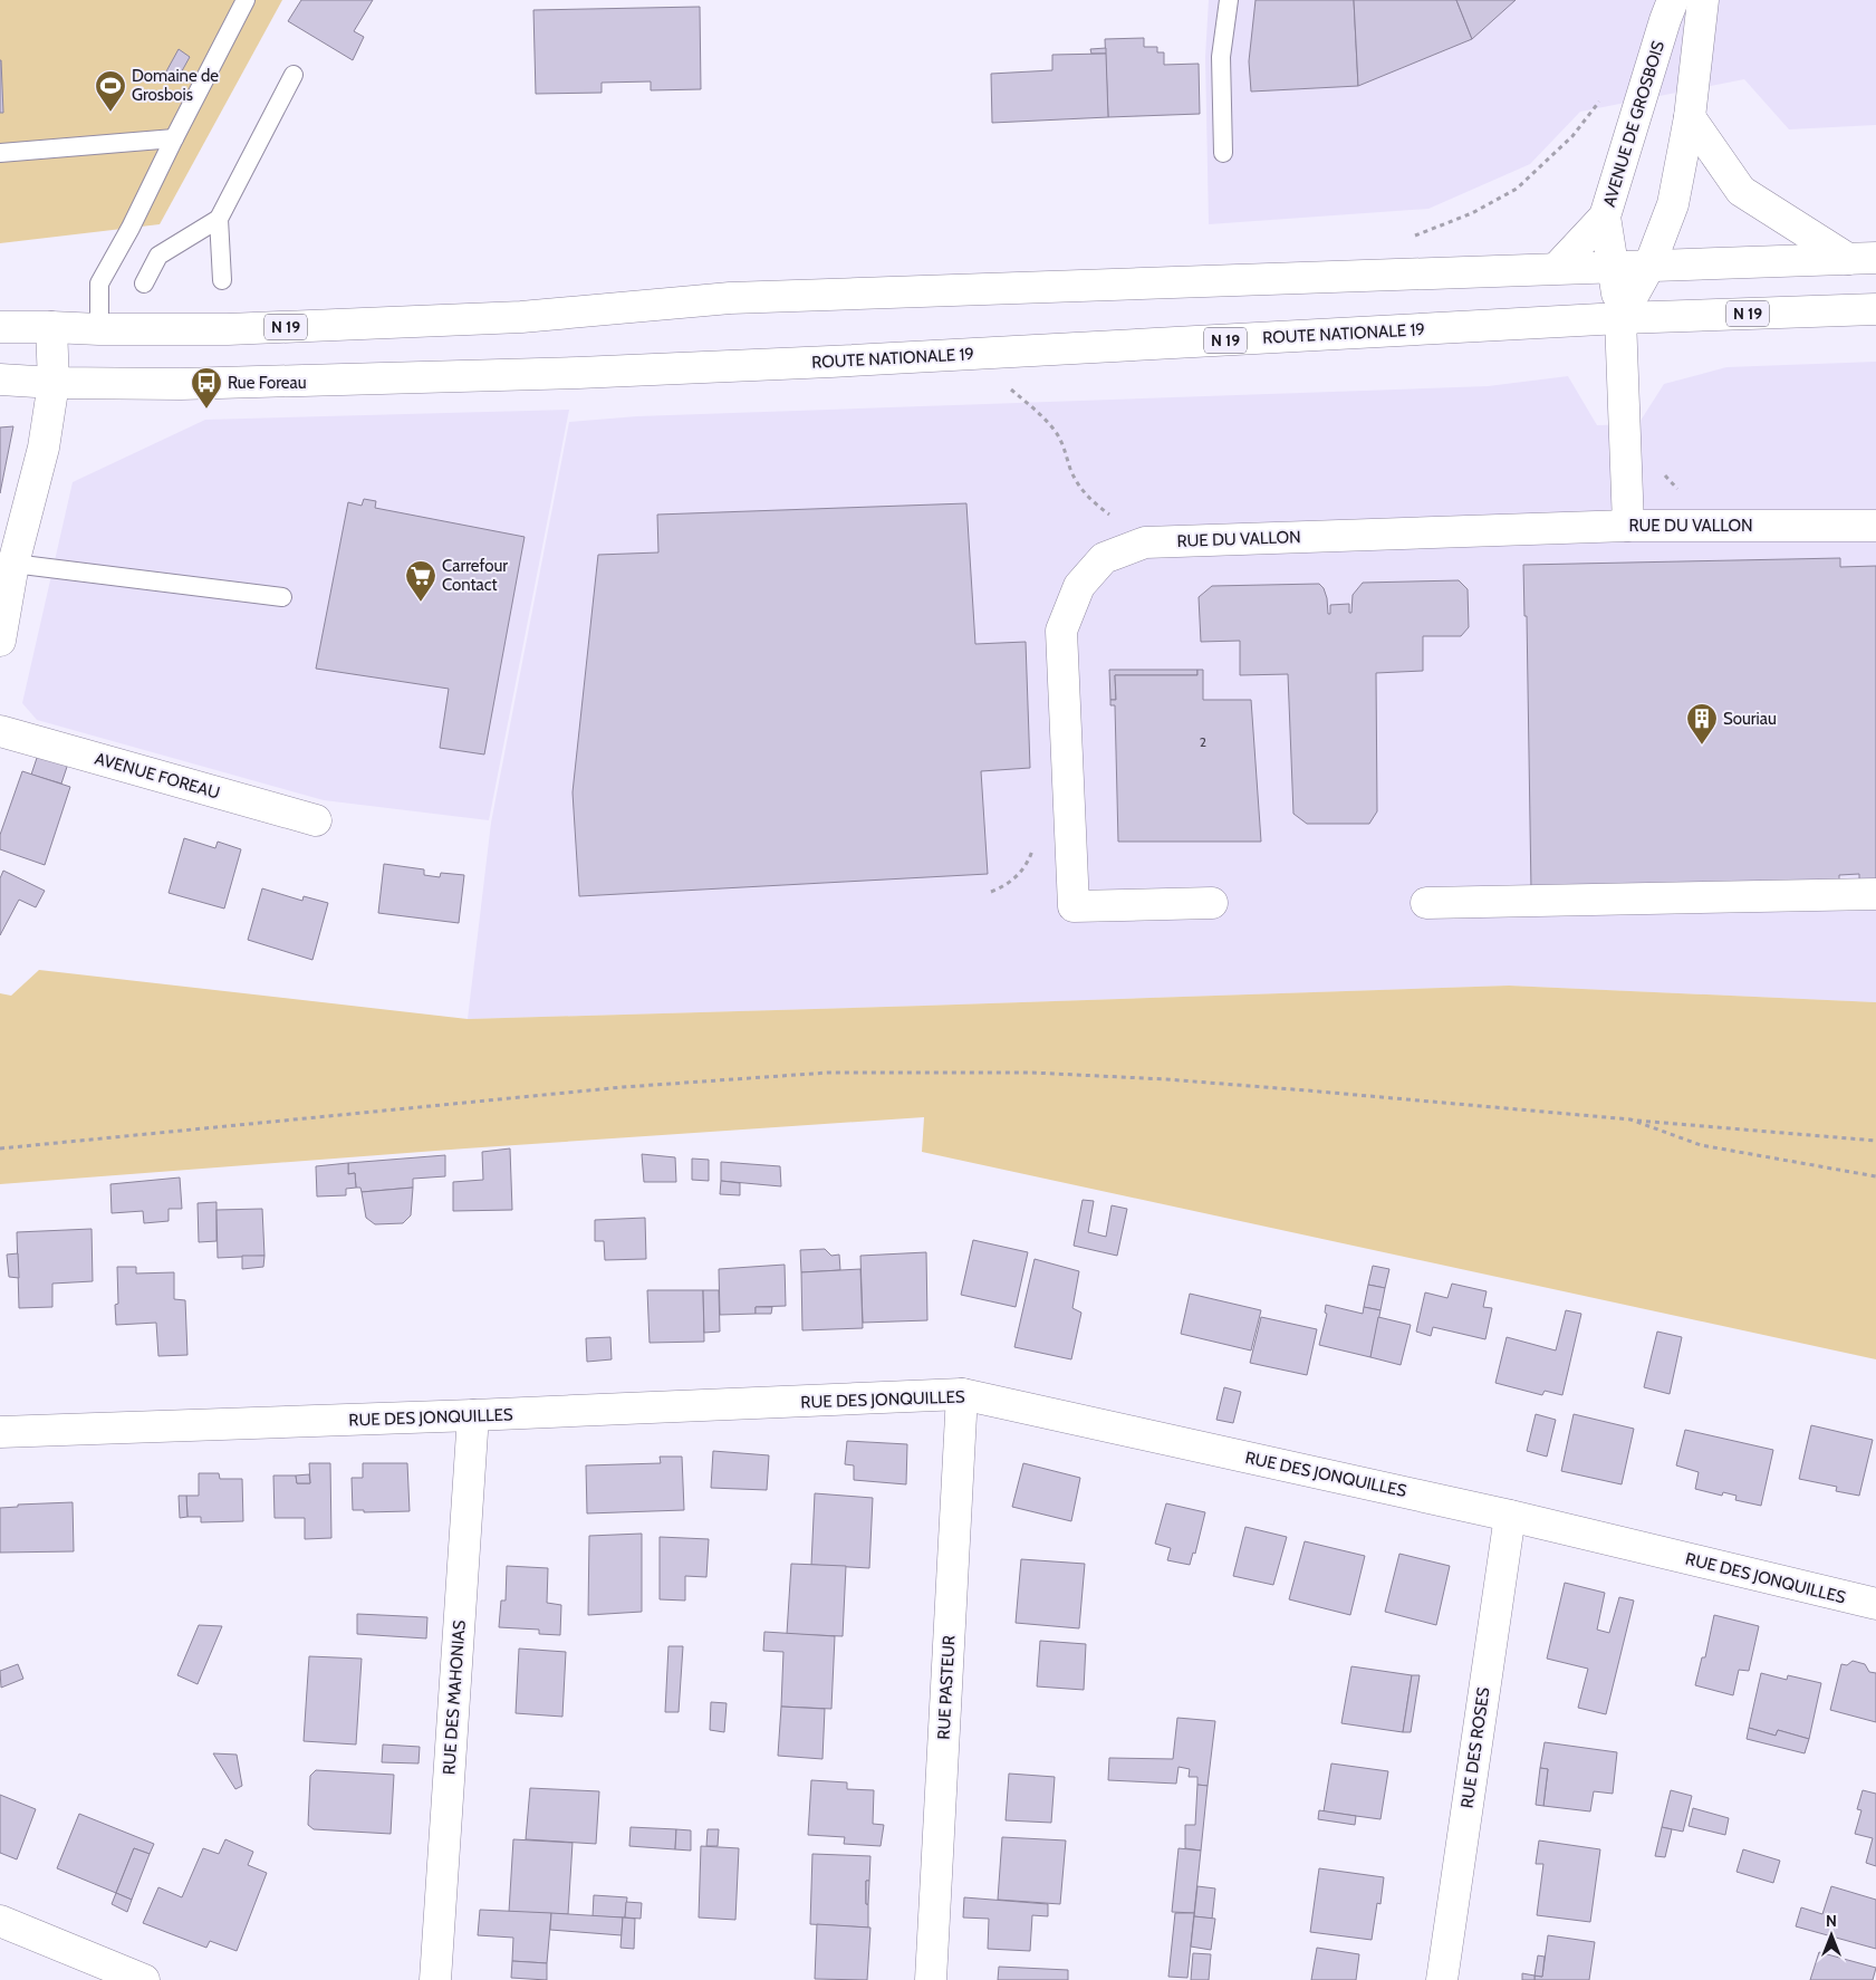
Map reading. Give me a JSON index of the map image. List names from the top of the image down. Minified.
{"streets":{"street":["AVENUE DE GROSBOIS","N 19","ROUTE NATIONALE 19","RUE DU VALLON","AVENUE FOREAU","RUE DES JONQUILLES","RUE PASTEUR","RUE DES MAHONIAS","RUE DES ROSES"]},"crossings":[["AVENUE DE GROSBOIS","N 19"],["AVENUE DE GROSBOIS","ROUTE NATIONALE 19"],["AVENUE DE GROSBOIS","RUE DU VALLON"],["N 19","ROUTE NATIONALE 19"],["RUE DES JONQUILLES","RUE PASTEUR"],["RUE DES JONQUILLES","RUE DES MAHONIAS"],["RUE DES JONQUILLES","RUE DES ROSES"]],"places":{"sports":["Domaine de Grosbois"],"bus stop":["Rue Foreau"],"supermarket":["Carrefour Contact"],"building":["Souriau"]},"house_numbers":["2"],"north":"top"}
